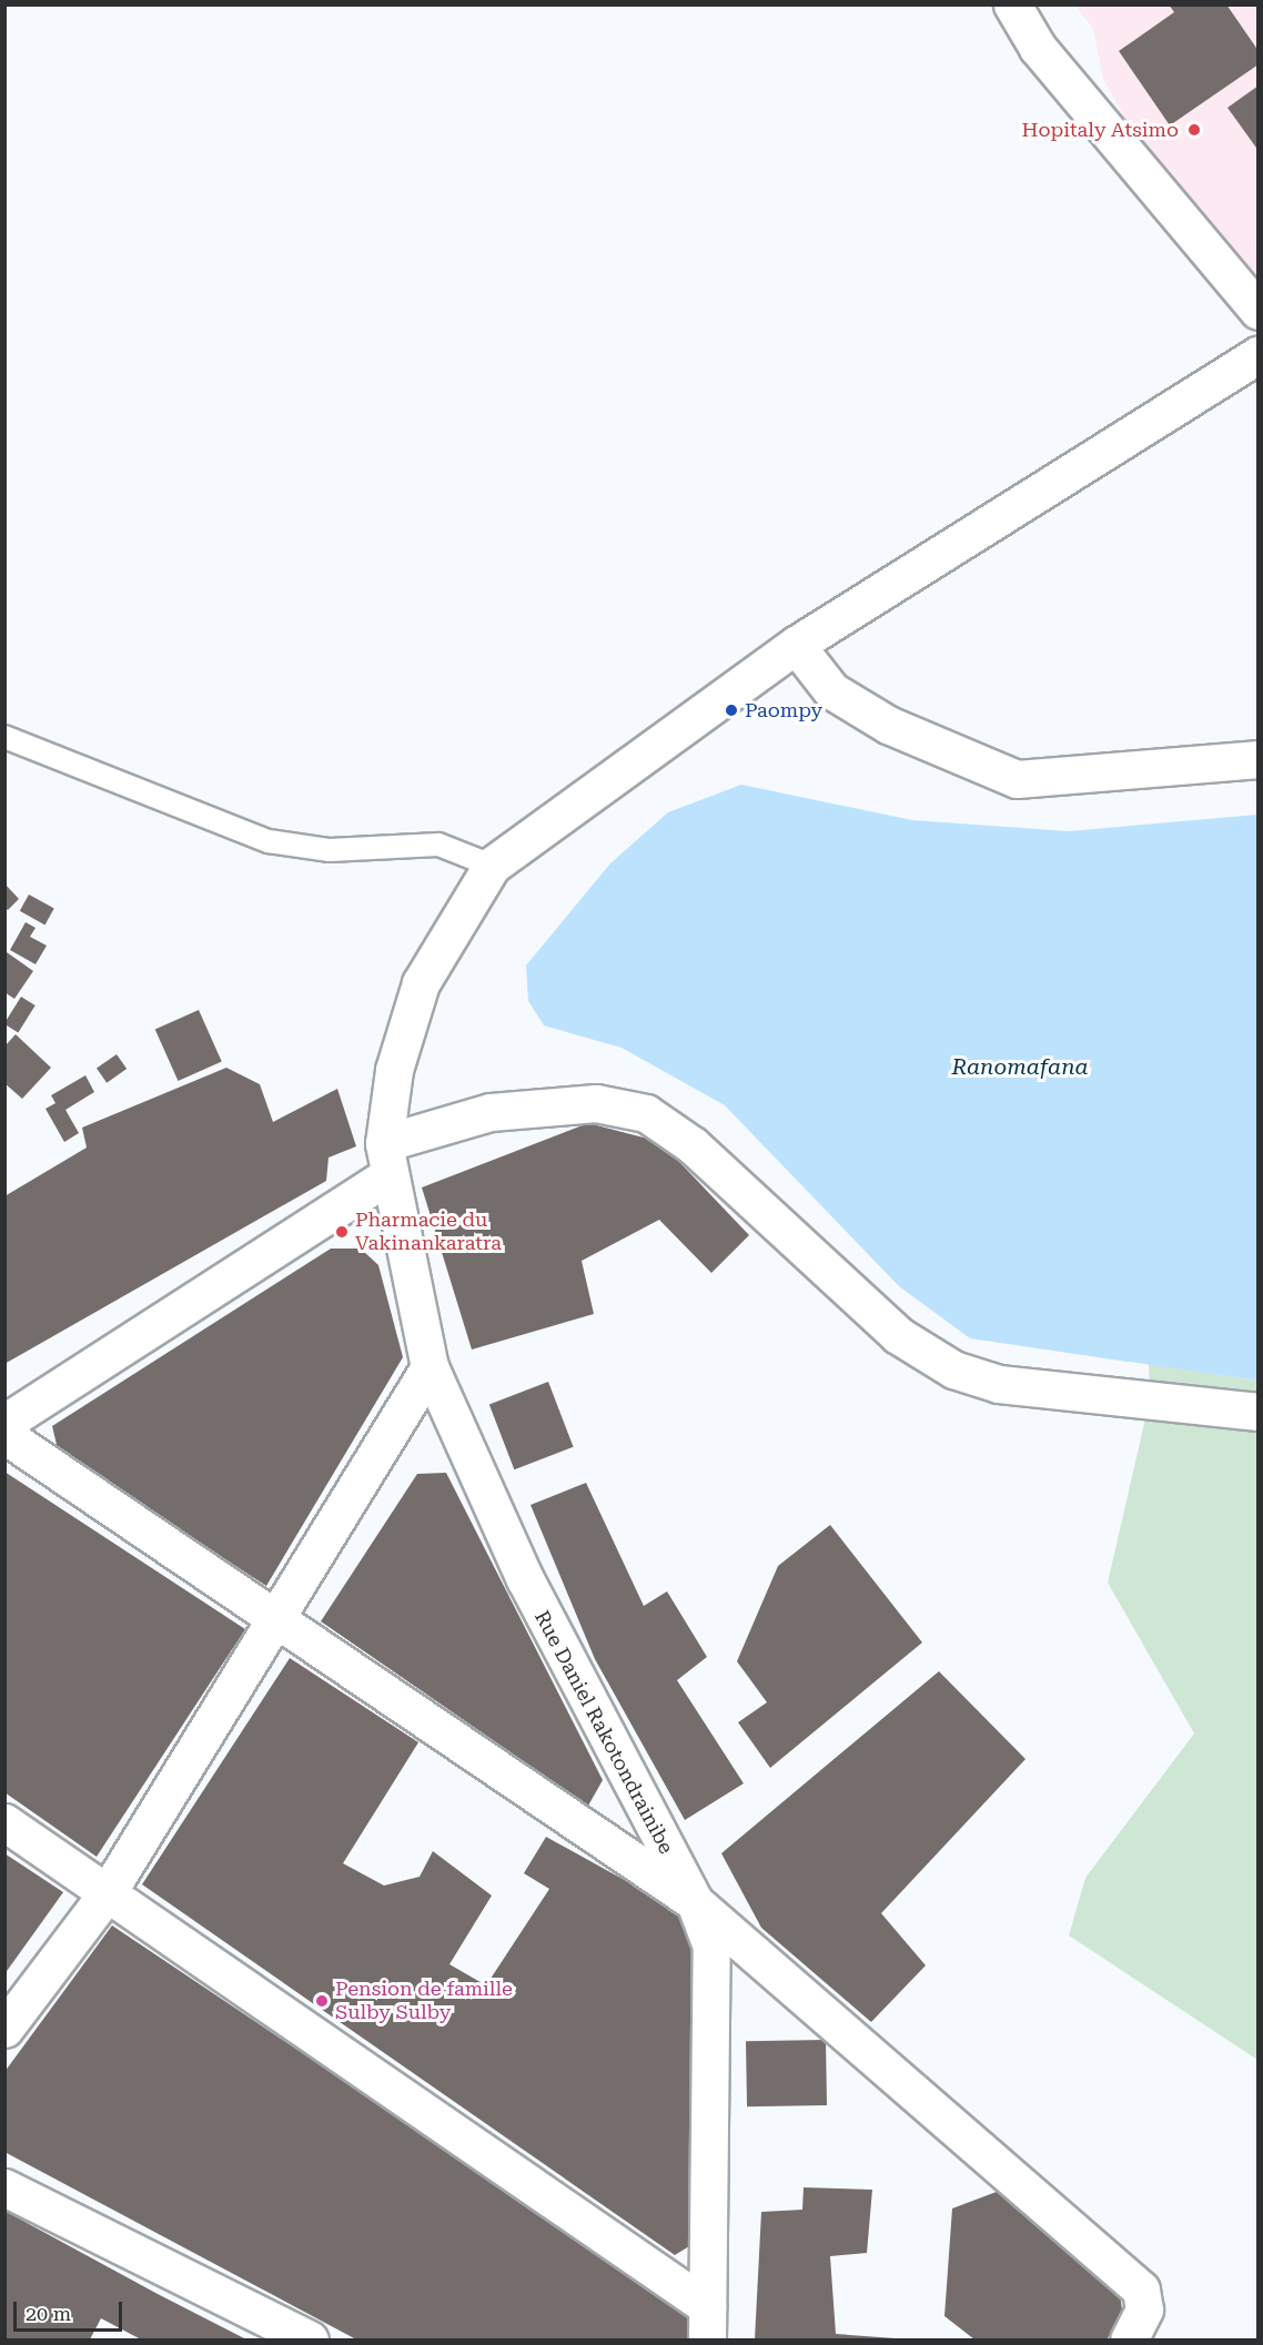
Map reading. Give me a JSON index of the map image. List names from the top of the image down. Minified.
{"streets":{"street":["Rue Daniel Rakotondrainibe"]},"water":["Ranomafana"],"places":["Hopitaly Atsimo","Paompy","Pharmacie du Vakinankaratra","Pension de famille Sulby Sulby"],"scale_bar":"20 m"}
